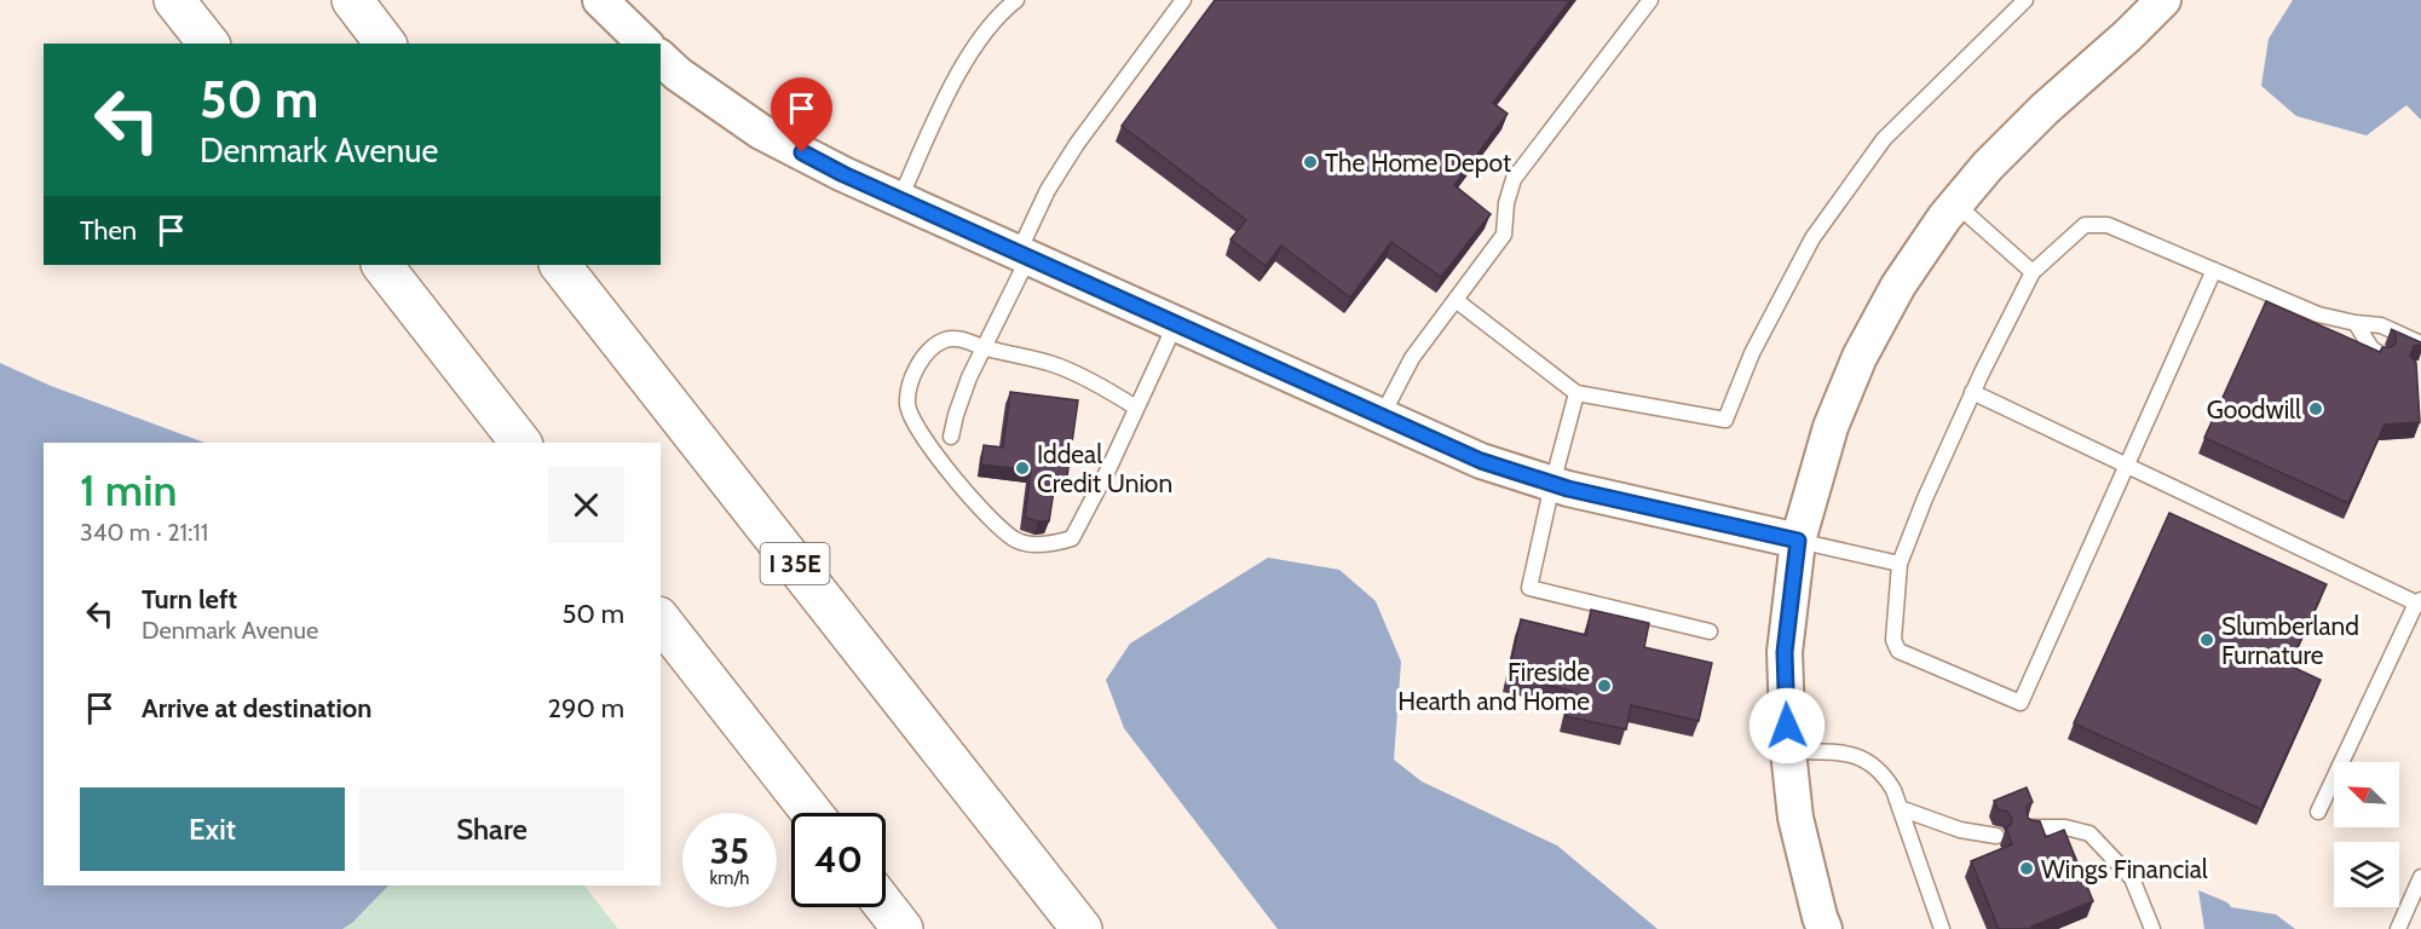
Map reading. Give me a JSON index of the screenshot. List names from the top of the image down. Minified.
{"streets":{"highway":["I 35E"]},"places":["The Home Depot","Goodwill","Iddeal Credit Union","Slumberland Furnature","Fireside Hearth and Home","Wings Financial"],"north":"top left","page":{"turn":["50 m","Denmark Avenue"],"then":"Then","heading":["1 min","340 m · 21:11"],"list":[{"name":"Turn left","note":"Denmark Avenue","value":"50 m"},{"name":"Arrive at destination","value":"290 m"}],"buttons":["Exit","Share"],"speed":"35 km/h","limit":"40"}}
